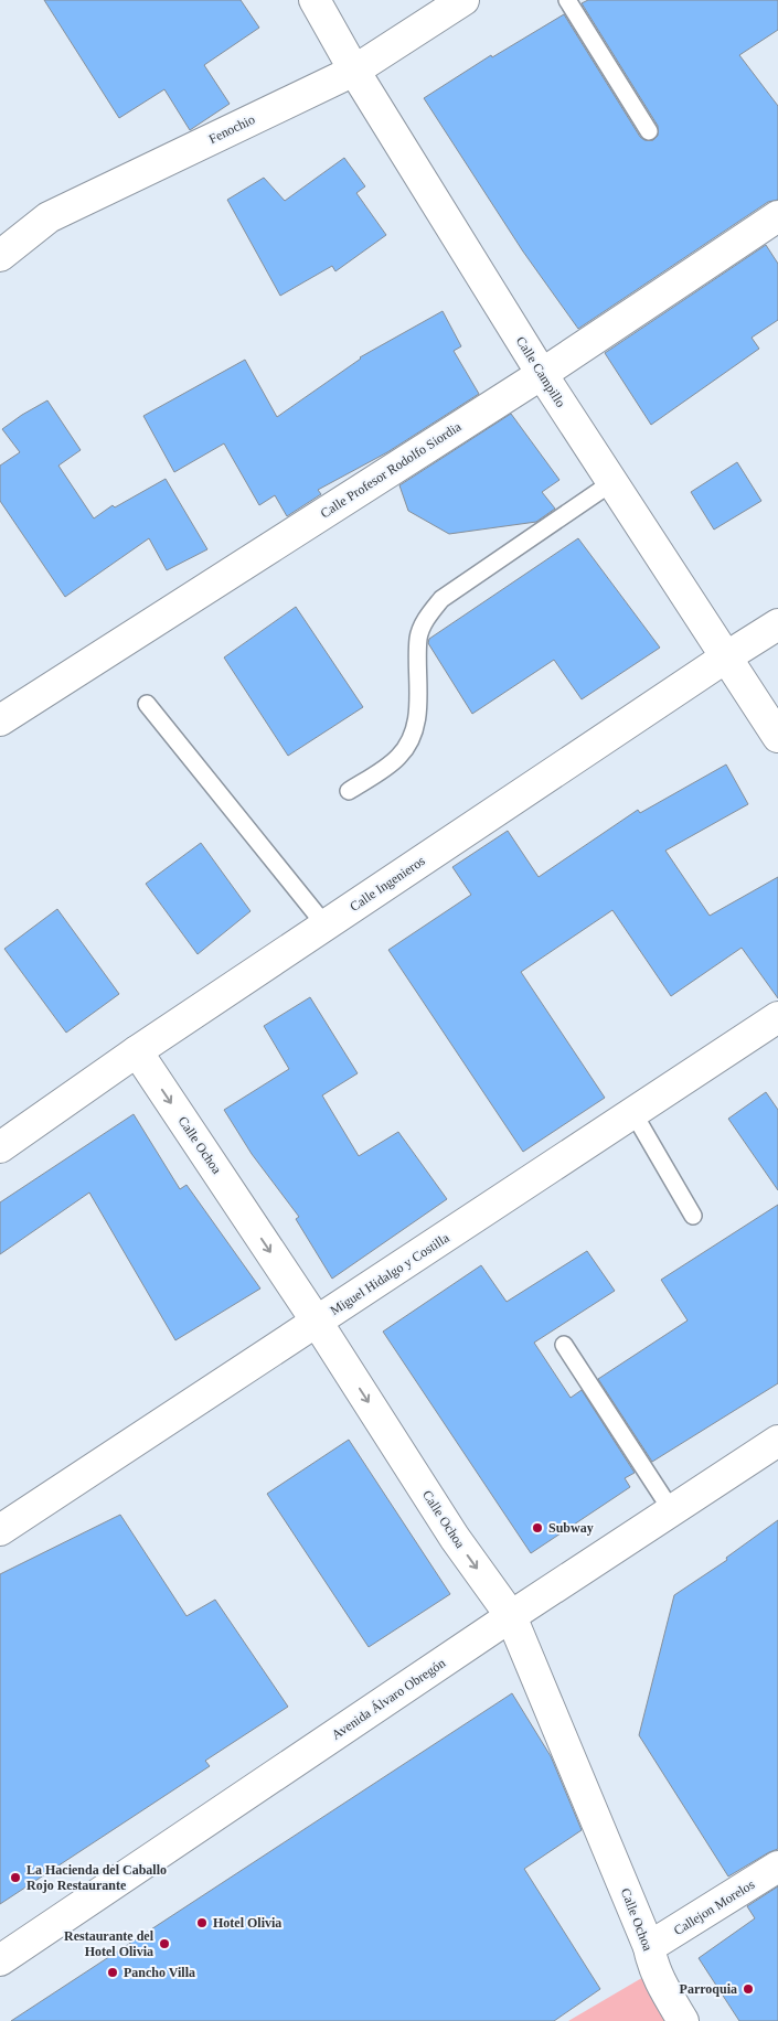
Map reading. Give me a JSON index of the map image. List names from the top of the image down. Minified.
{"streets":{"street":["Fenochio","Calle Campillo","Calle Profesor Rodolfo Siordia","Calle Ingenieros","Calle Ochoa","Miguel Hidalgo y Costilla","Avenida Álvaro Obregón","Callejon Morelos"]},"crossings":[["Fenochio","Calle Campillo"],["Calle Campillo","Calle Profesor Rodolfo Siordia"],["Calle Campillo","Calle Ingenieros"],["Calle Ingenieros","Calle Ochoa"],["Calle Ochoa","Miguel Hidalgo y Costilla"],["Calle Ochoa","Avenida Álvaro Obregón"],["Calle Ochoa","Callejon Morelos"]],"one_way":["Calle Ochoa"],"places":["Subway","La Hacienda del Caballo Rojo Restaurante","Hotel Olivia","Restaurante del Hotel Olivia","Pancho Villa","Parroquia"]}
